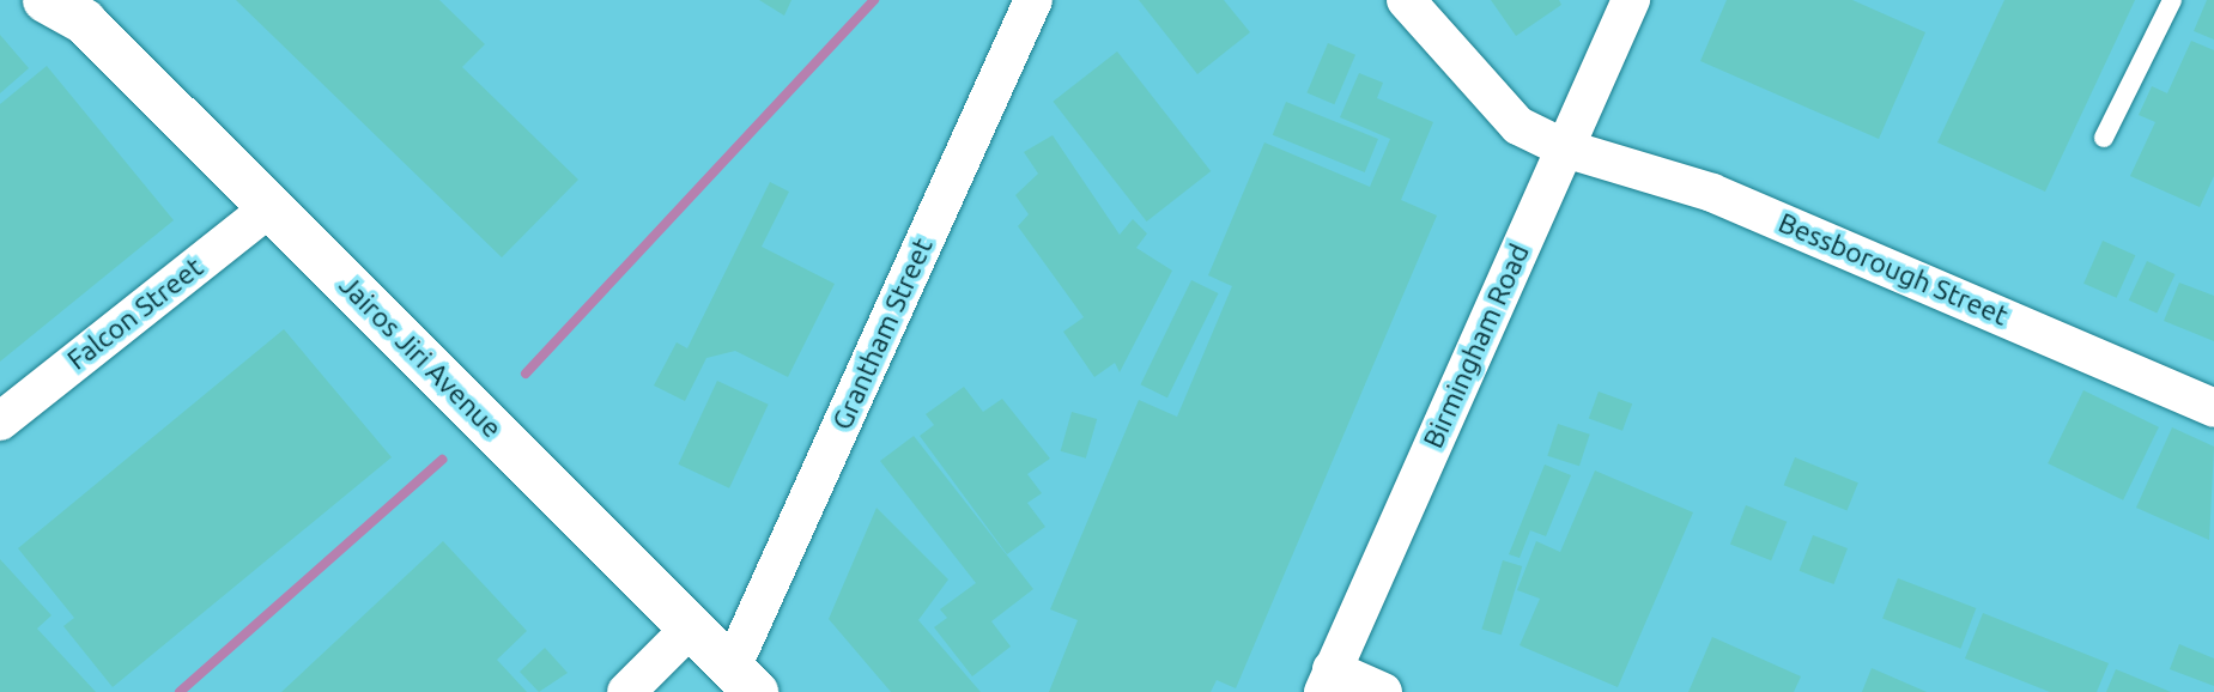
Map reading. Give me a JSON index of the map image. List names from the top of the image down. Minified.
{"streets":{"main road":["Jairos Jiri Avenue"],"street":["Bessborough Street","Falcon Street","Grantham Street","Birmingham Road"]},"crossings":[["Bessborough Street","Birmingham Road"],["Falcon Street","Jairos Jiri Avenue"],["Grantham Street","Jairos Jiri Avenue"]]}
